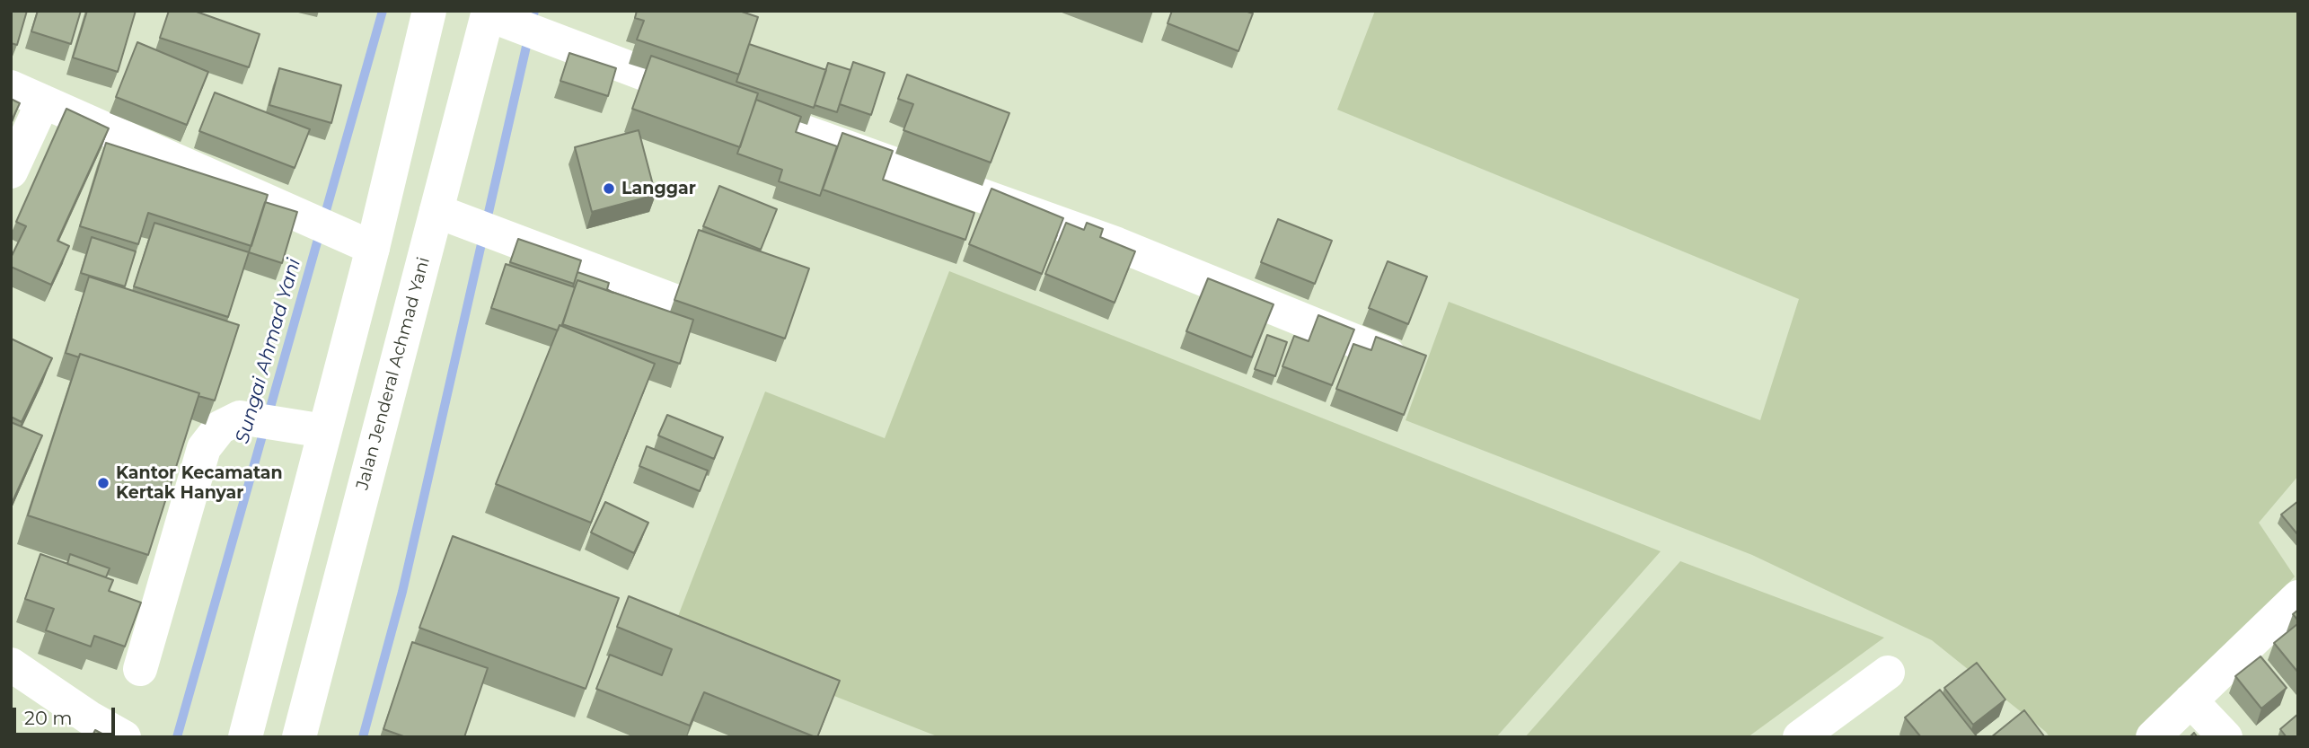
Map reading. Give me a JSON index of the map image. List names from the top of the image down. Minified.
{"streets":{"main road":["Jalan Jenderal Achmad Yani"]},"water":["Sungai Ahmad Yani"],"places":["Langgar","Kantor Kecamatan Kertak Hanyar"],"scale_bar":"20 m"}
